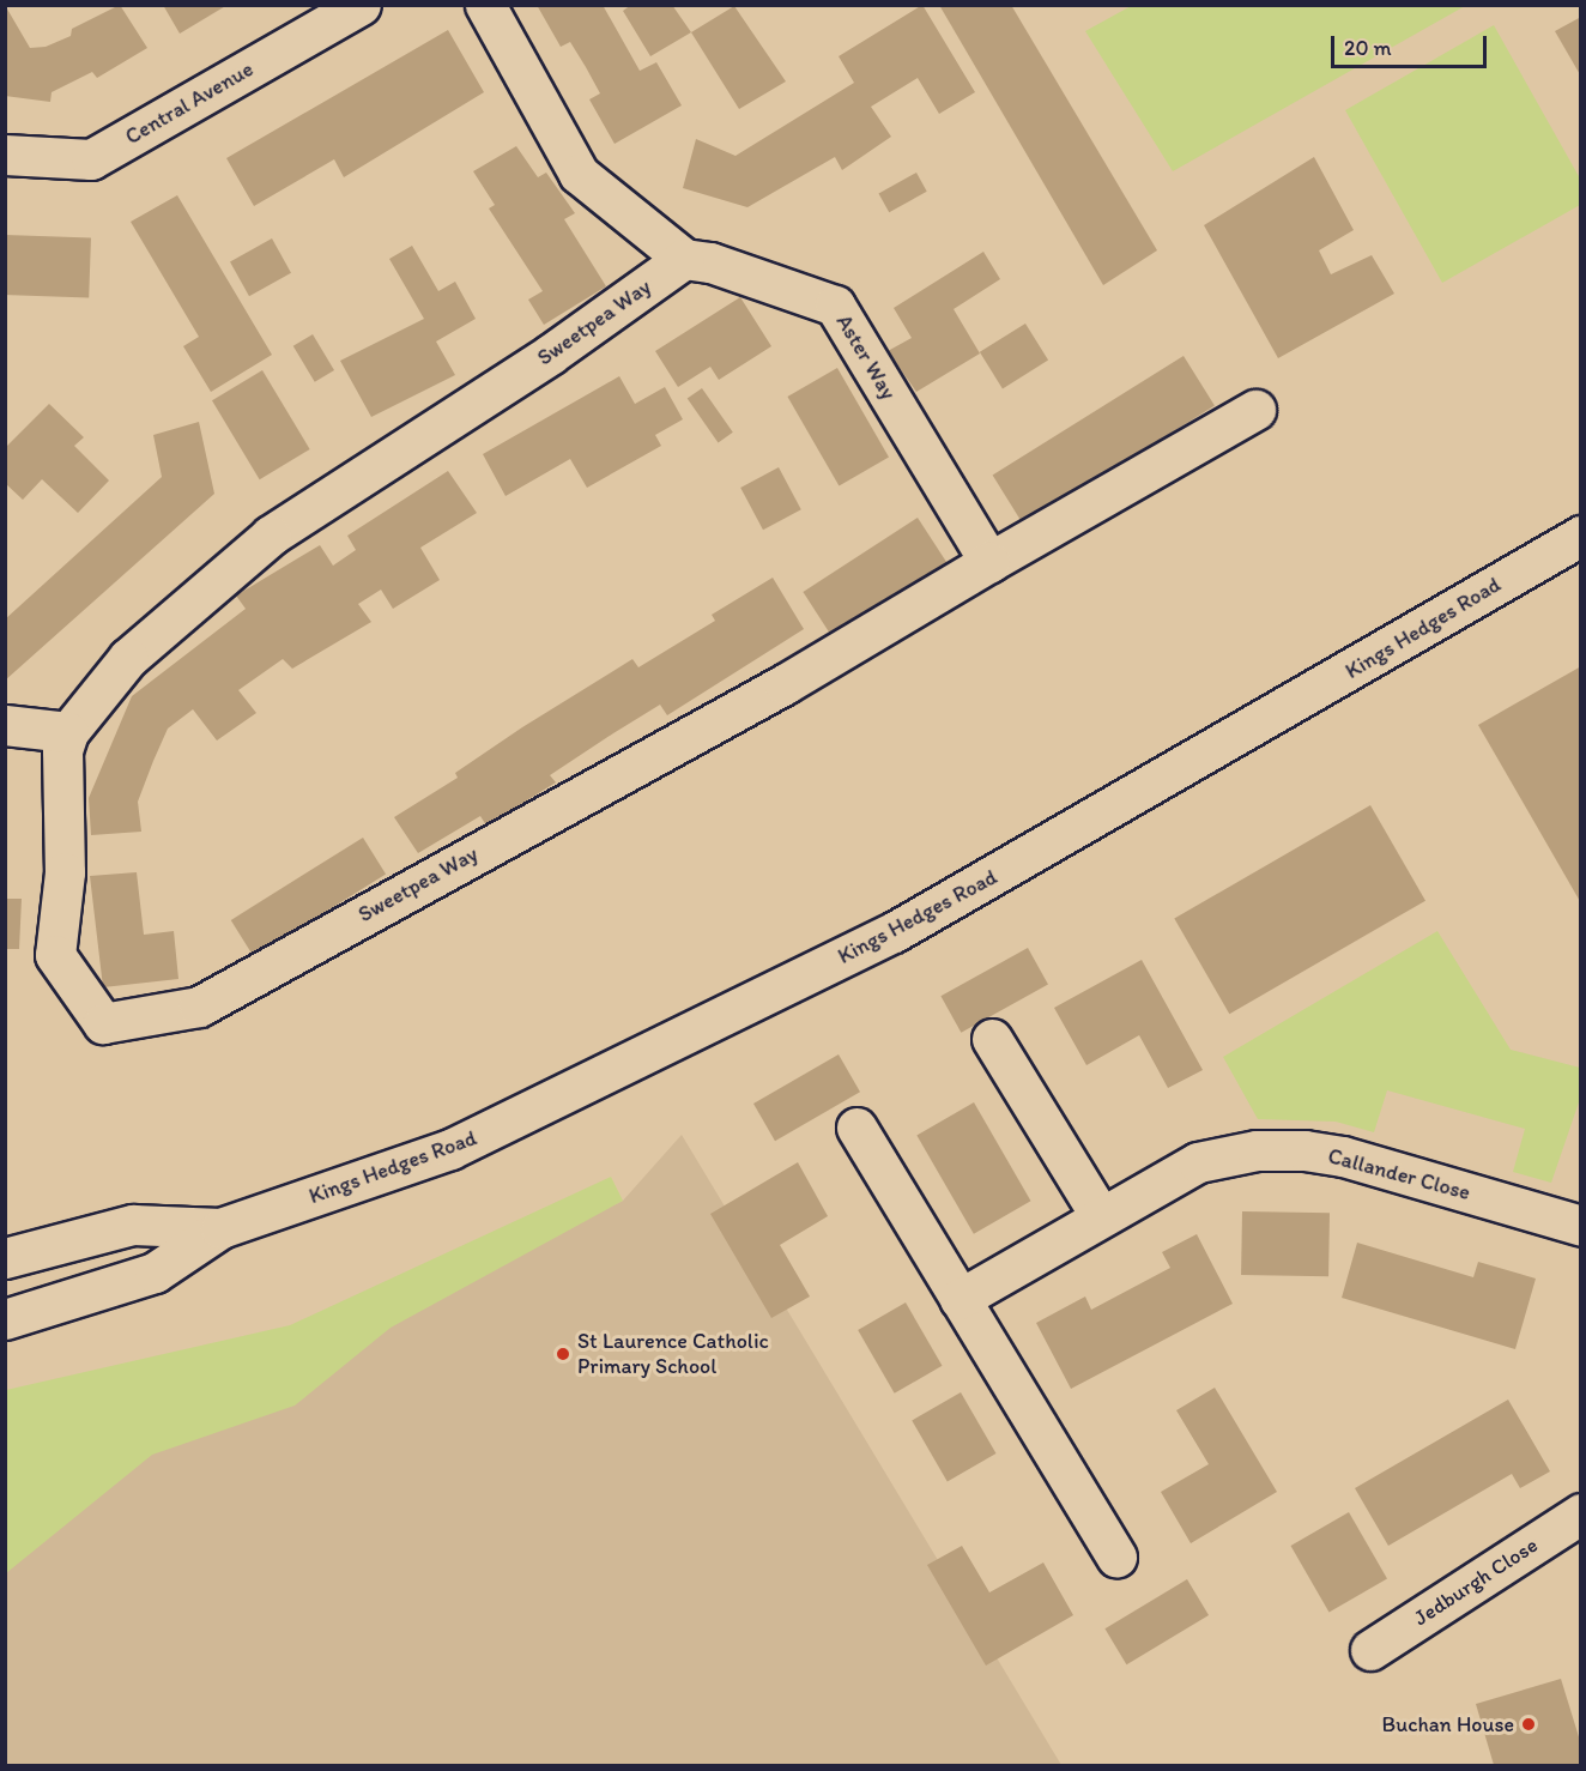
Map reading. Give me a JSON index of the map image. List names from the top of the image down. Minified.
{"streets":{"street":["Central Avenue","Sweetpea Way","Aster Way","Kings Hedges Road","Callander Close","Jedburgh Close"]},"crossings":[["Sweetpea Way","Aster Way"]],"places":["St Laurence Catholic Primary School","Buchan House"],"scale_bar":"20 m"}
